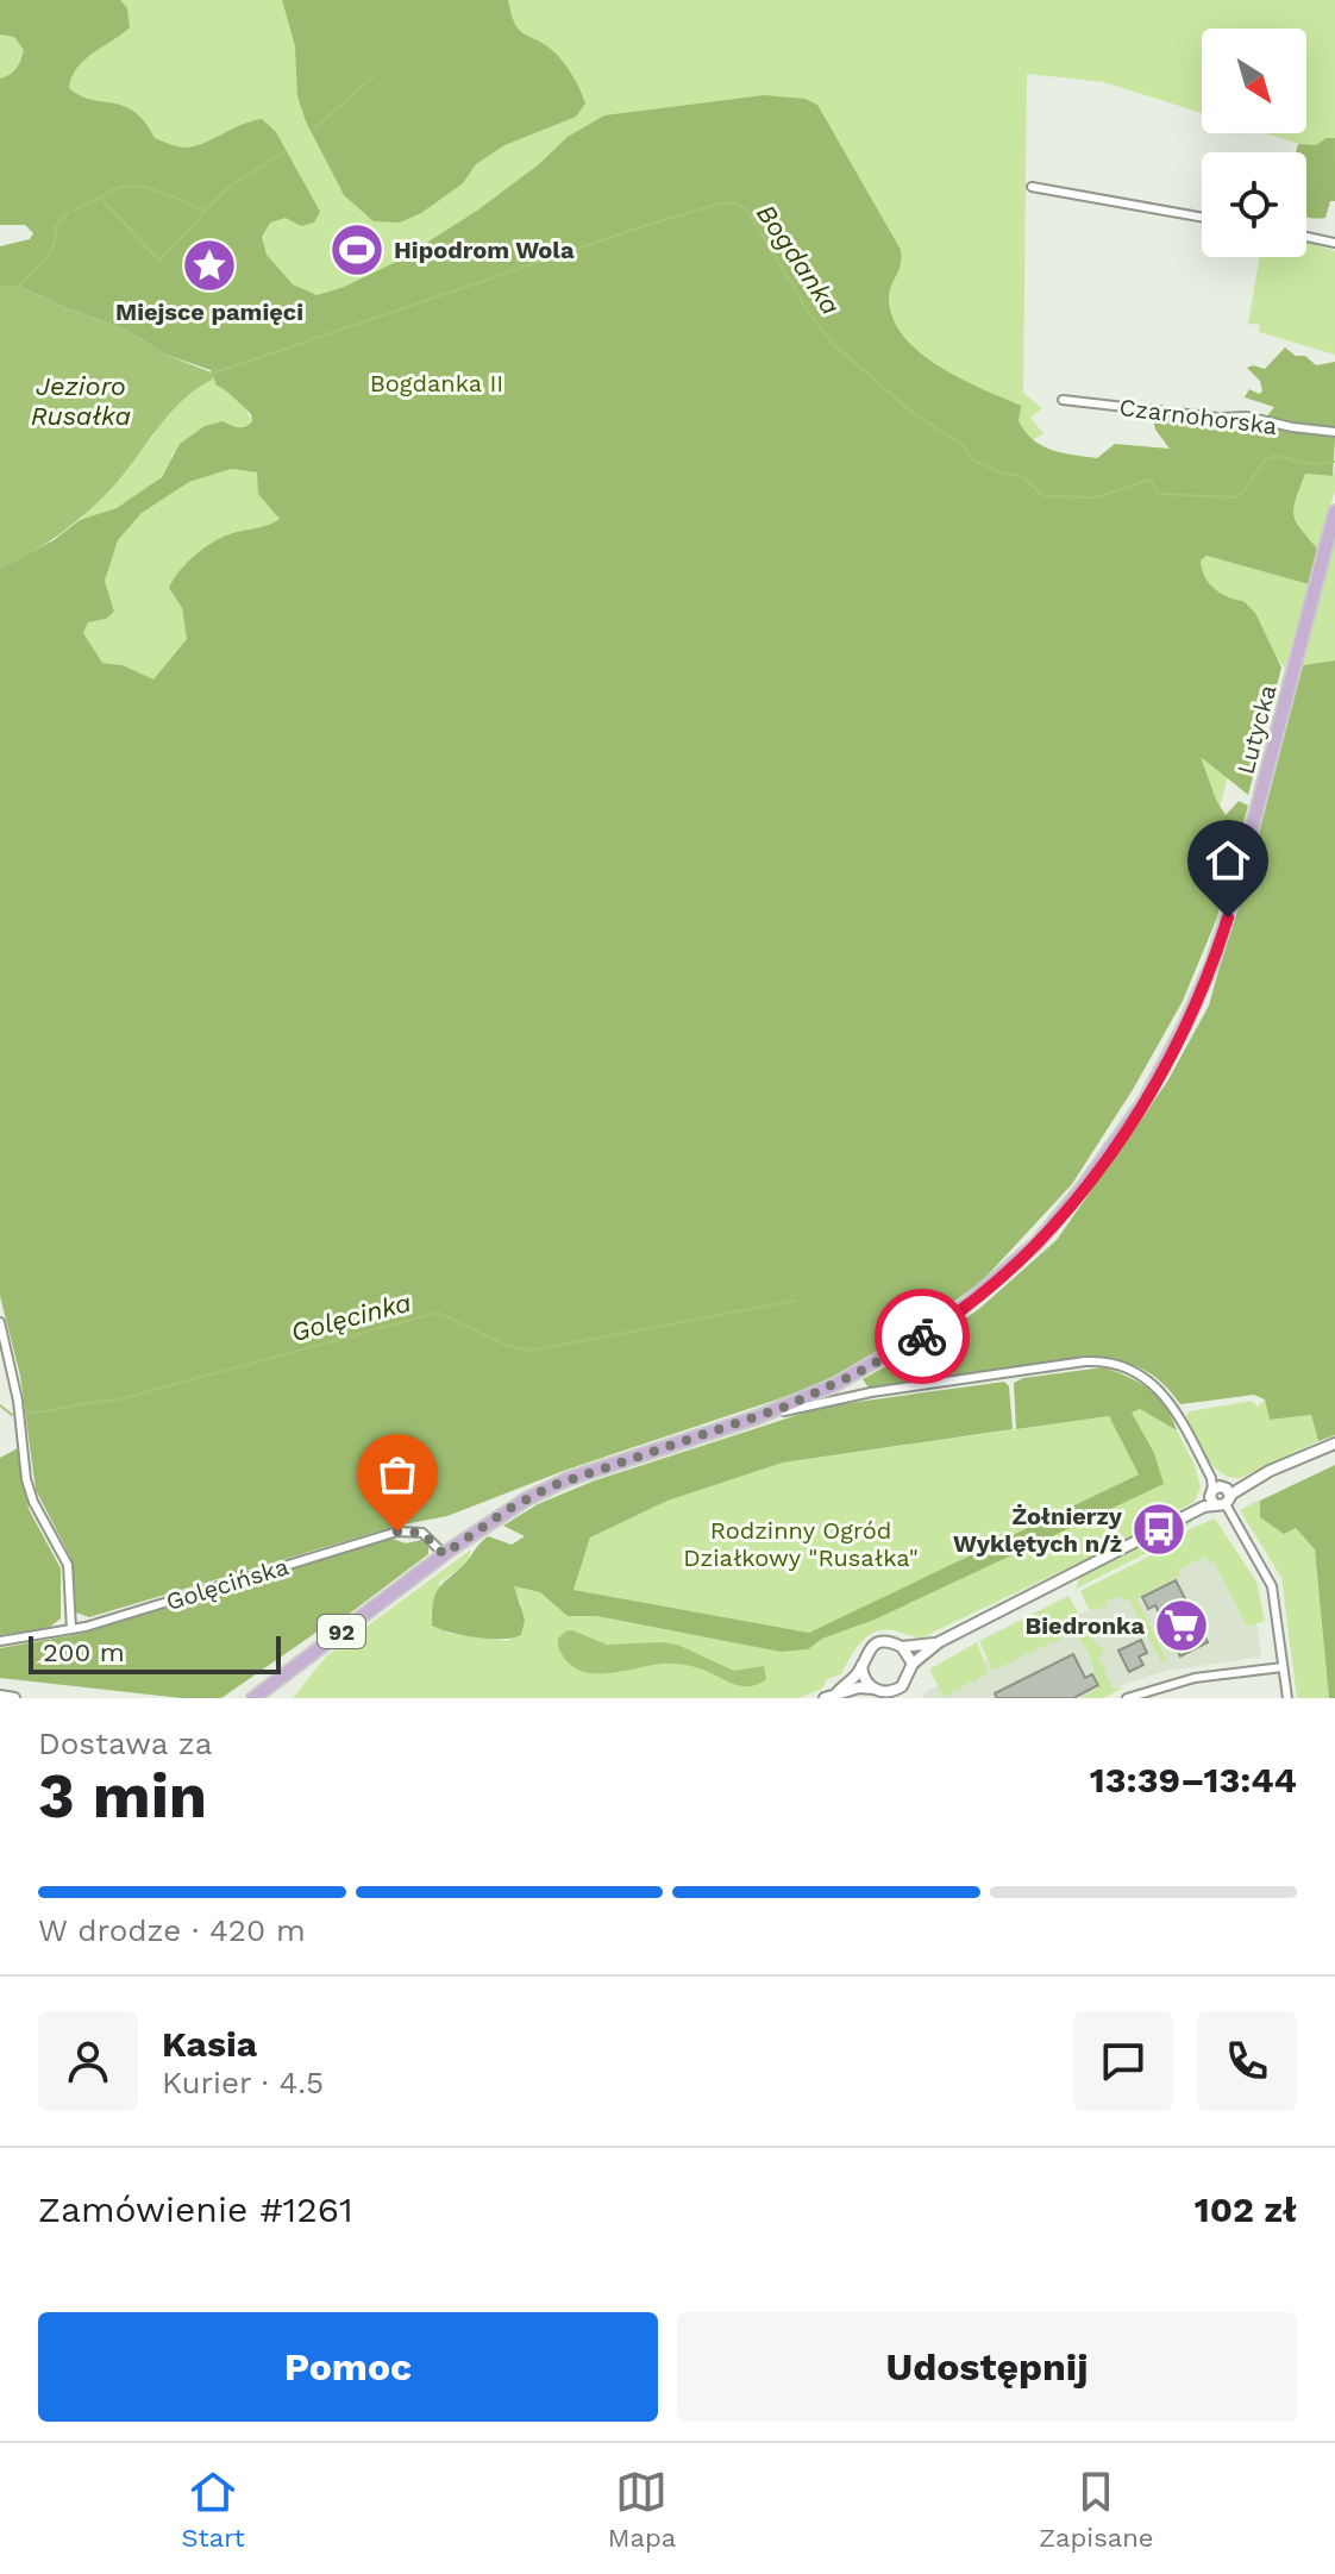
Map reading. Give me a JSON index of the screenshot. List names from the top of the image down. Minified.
{"streets":{"main road":["Lutycka","92"],"street":["Czarnohorska","Golęcińska"]},"crossings":[["Lutycka","Golęcińska"]],"water":["Bogdanka","Jezioro Rusałka","Golęcinka"],"parks":["Bogdanka II","Rodzinny Ogród Działkowy \"Rusałka\""],"places":{"sports":["Hipodrom Wola"],"place":["Miejsce pamięci"],"bus stop":["Żołnierzy Wyklętych n/ż"],"supermarket":["Biedronka"]},"scale_bar":"200 m","north":"bottom right","page":{"scale":"200 m","heading":["3 min","Dostawa za","13:39–13:44"],"panel":["Kasia","Kurier · 4.5","Zamówienie #1261","102 zł"],"bar":"W drodze · 420 m","buttons":["Pomoc","Udostępnij"],"tabs":["Start","Mapa","Zapisane"]}}
